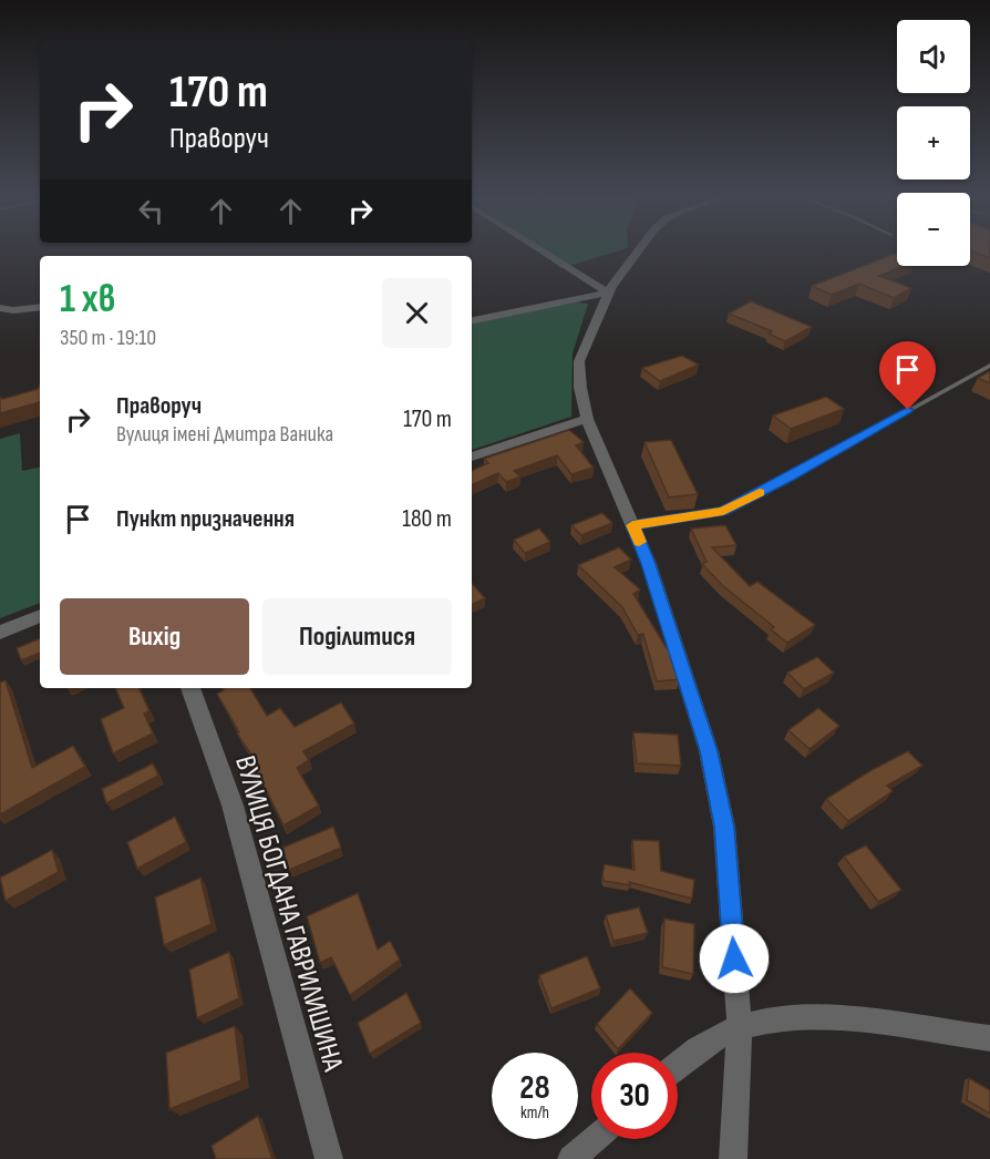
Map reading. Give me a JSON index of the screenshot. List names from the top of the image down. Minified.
{"streets":{"street":["ВУЛИЦЯ БОГДАНА ГАВРИЛИШИНА"]},"page":{"map_buttons":["+","−"],"turn":["170 m","Праворуч"],"heading":["1 хв","350 m · 19:10"],"list":[{"name":"Праворуч","note":"Вулиця імені Дмитра Ваника","value":"170 m"},{"name":"Пункт призначення","value":"180 m"}],"buttons":["Вихід","Поділитися"],"speed":"28 km/h","limit":"30"}}
